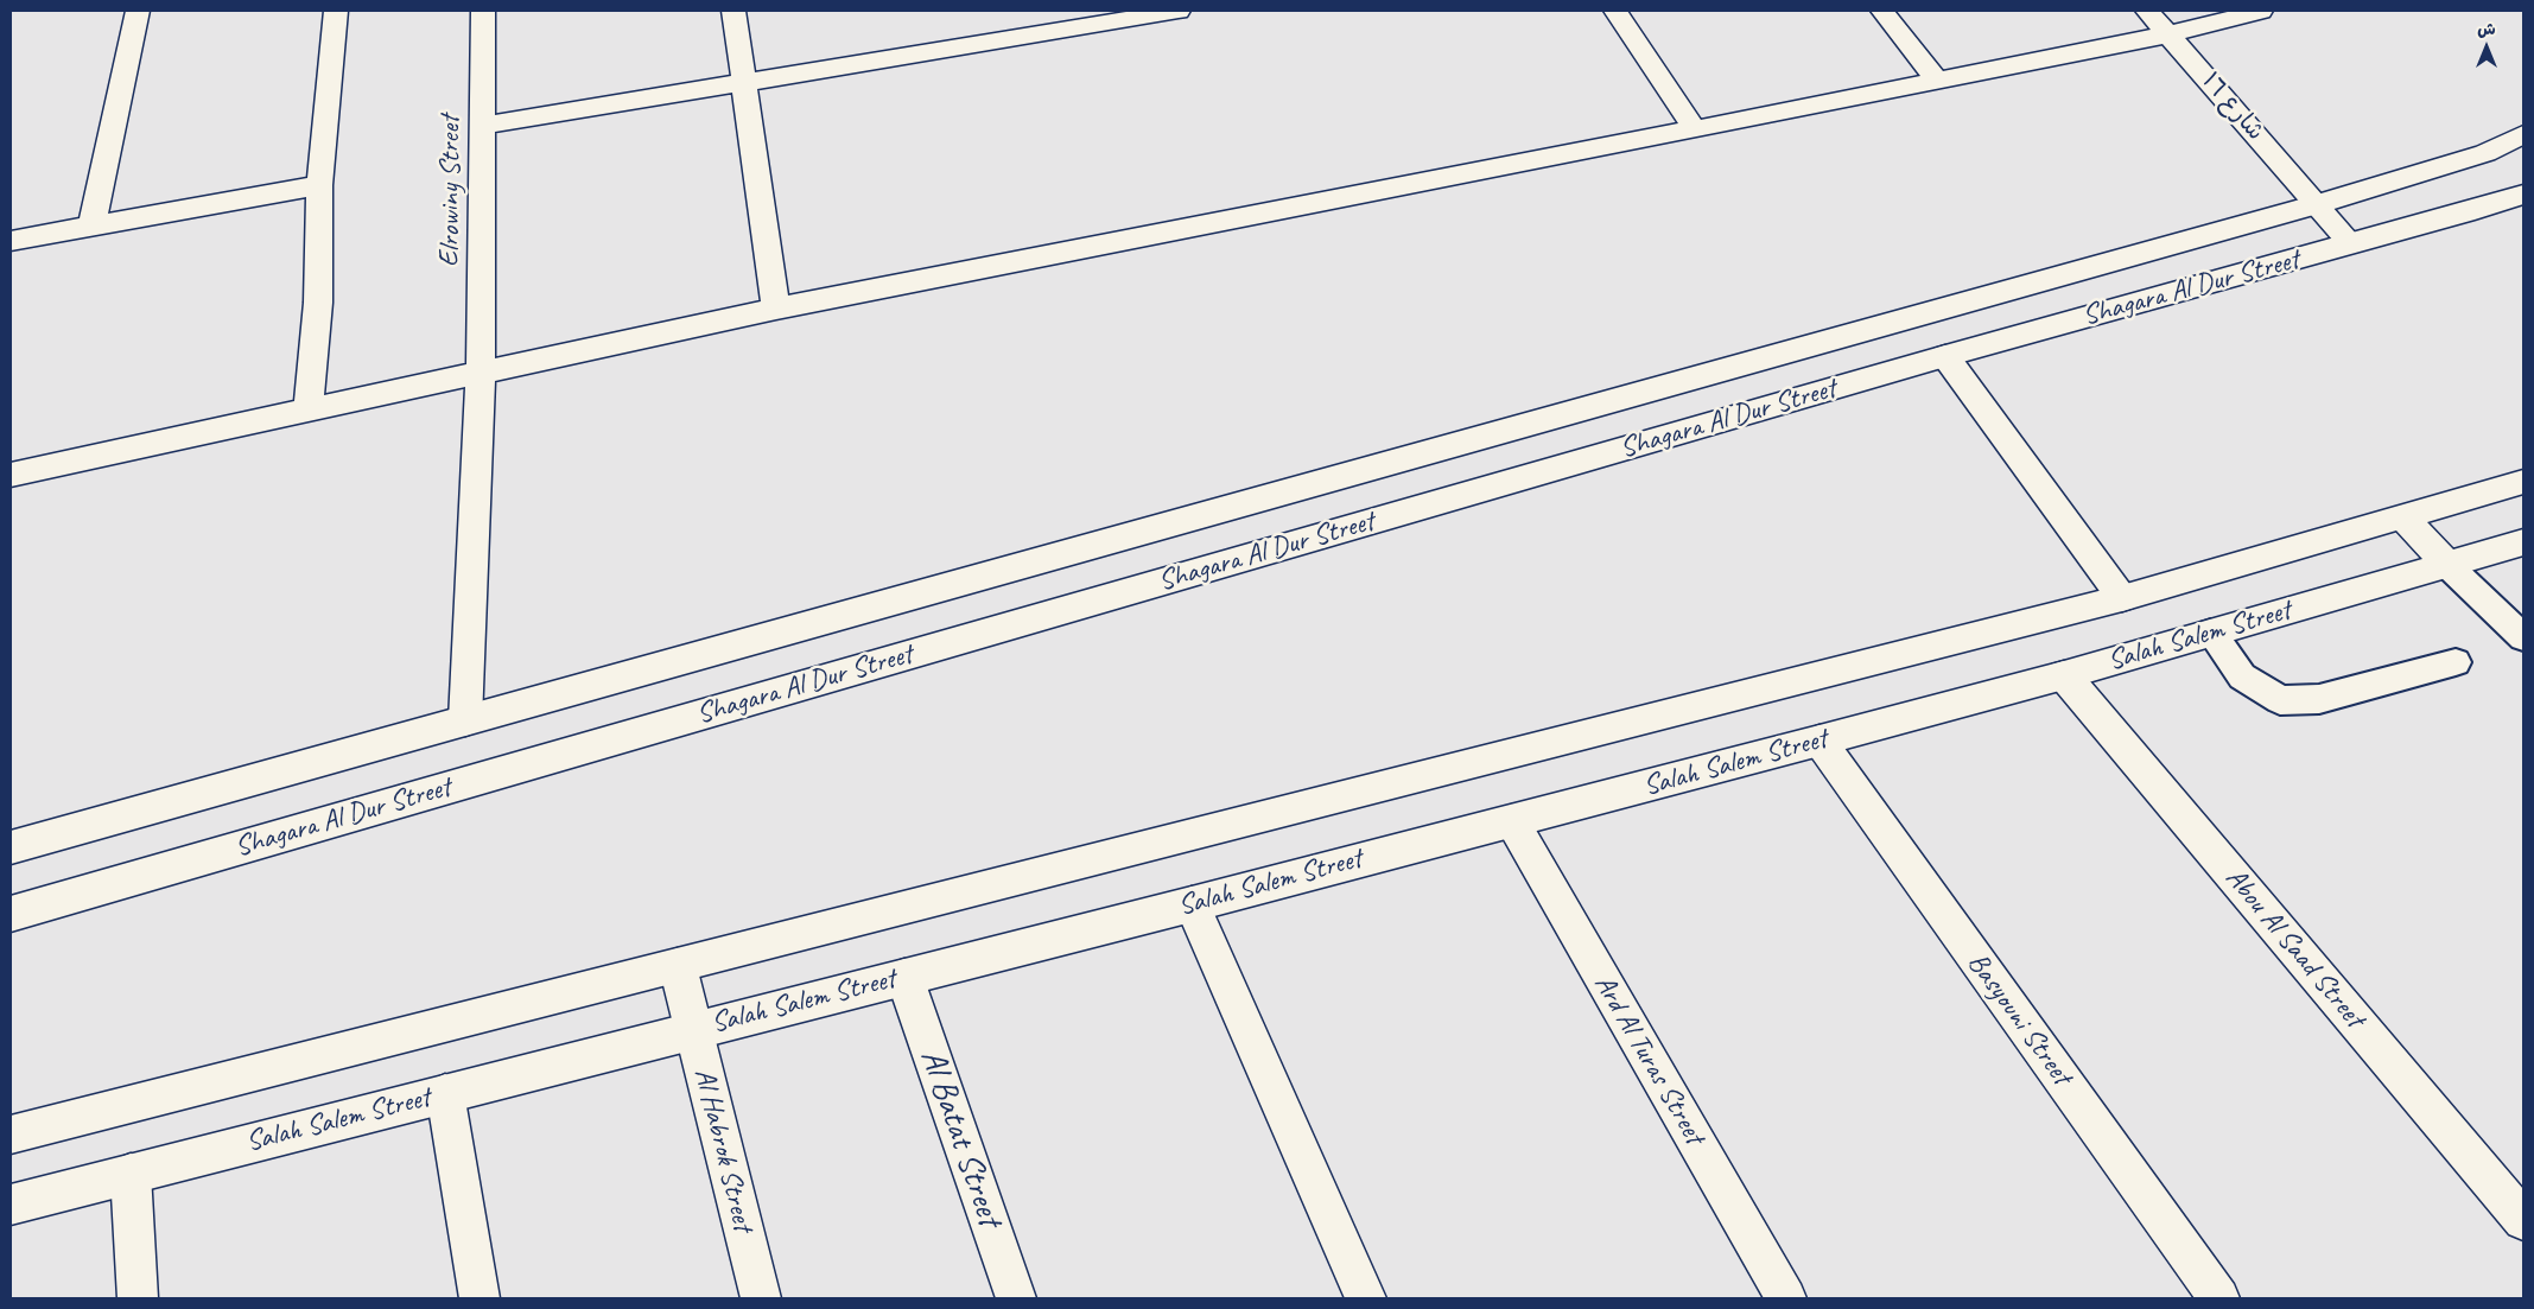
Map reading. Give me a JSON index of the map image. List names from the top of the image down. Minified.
{"streets":{"street":["شارع ١٦","Elrowiny Street","Shagara Al Dur Street","Salah Salem Street","Abou Al Saad Street","Basyouni Street","Ard Al Turas Street","Al Batat Street","Al Habrok Street"]},"crossings":[["شارع ١٦","Shagara Al Dur Street"],["Elrowiny Street","Shagara Al Dur Street"],["Salah Salem Street","Abou Al Saad Street"],["Salah Salem Street","Basyouni Street"],["Salah Salem Street","Ard Al Turas Street"],["Salah Salem Street","Al Batat Street"],["Salah Salem Street","Al Habrok Street"]],"north":"top"}
